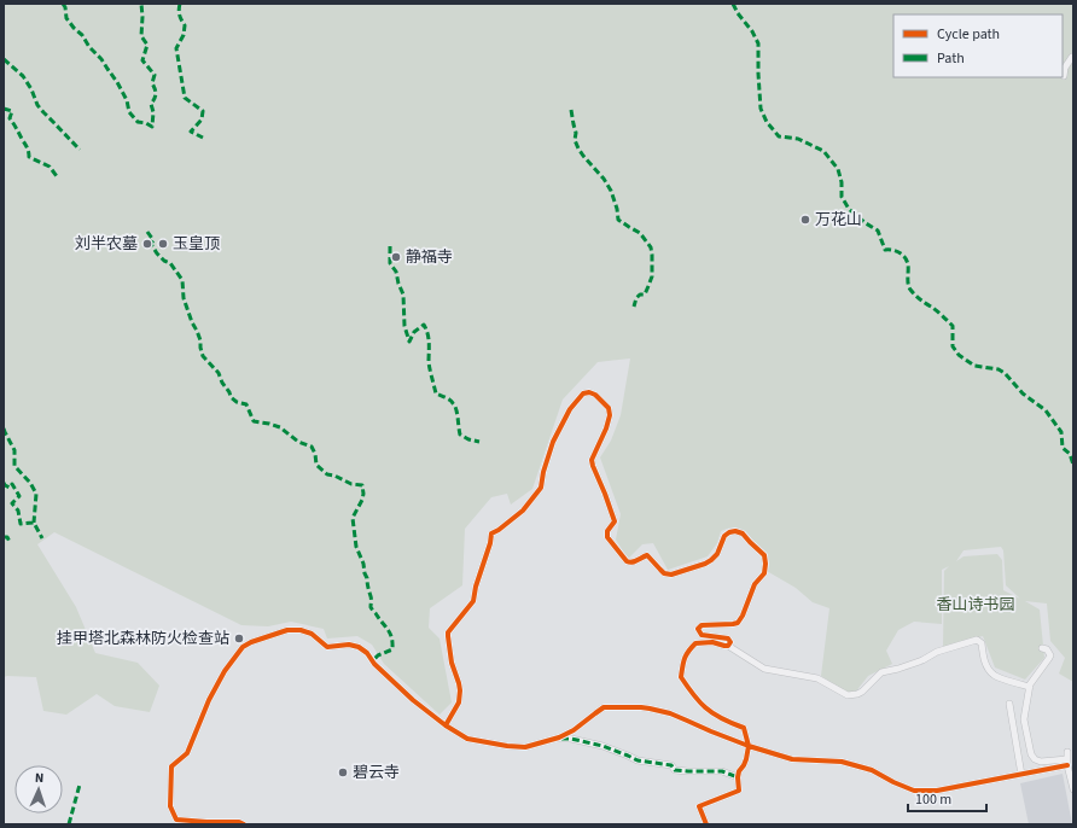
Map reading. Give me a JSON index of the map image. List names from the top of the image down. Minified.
{"parks":["香山诗书园"],"places":["万花山","刘半农墓","玉皇顶","静福寺","挂甲塔北森林防火检查站","碧云寺"],"legend":["Cycle path","Path"],"scale_bar":"100 m","north":"top"}
